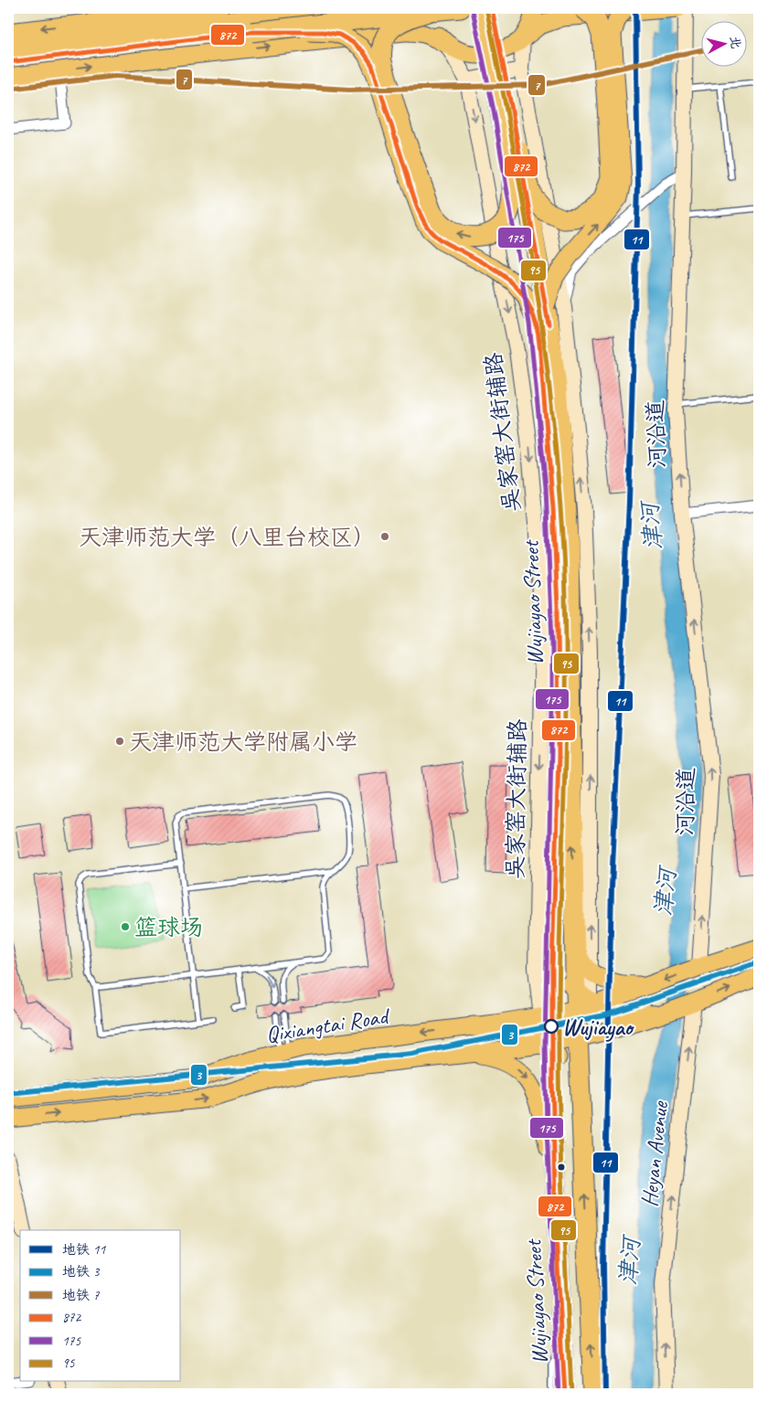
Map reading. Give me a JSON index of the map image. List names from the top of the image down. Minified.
{"streets":{"highway":["Wujiayao Street"],"main road":["Qixiangtai Road"],"street":["吴家窑大街辅路","河沿道","Heyan Avenue"]},"crossings":[["吴家窑大街辅路","Wujiayao Street"],["吴家窑大街辅路","Qixiangtai Road"],["河沿道","Qixiangtai Road"],["Wujiayao Street","Qixiangtai Road"],["Qixiangtai Road","Heyan Avenue"]],"one_way":["Heyan Avenue"],"water":["津河"],"places":["天津师范大学（八里台校区）","天津师范大学附属小学","篮球场","Wujiayao"],"lines":["metro line 11","transit line 872","transit line 95","transit line 175","metro line 7","metro line 3"],"legend":["地铁 11","地铁 3","地铁 7","872","175","95"],"north":"right"}
